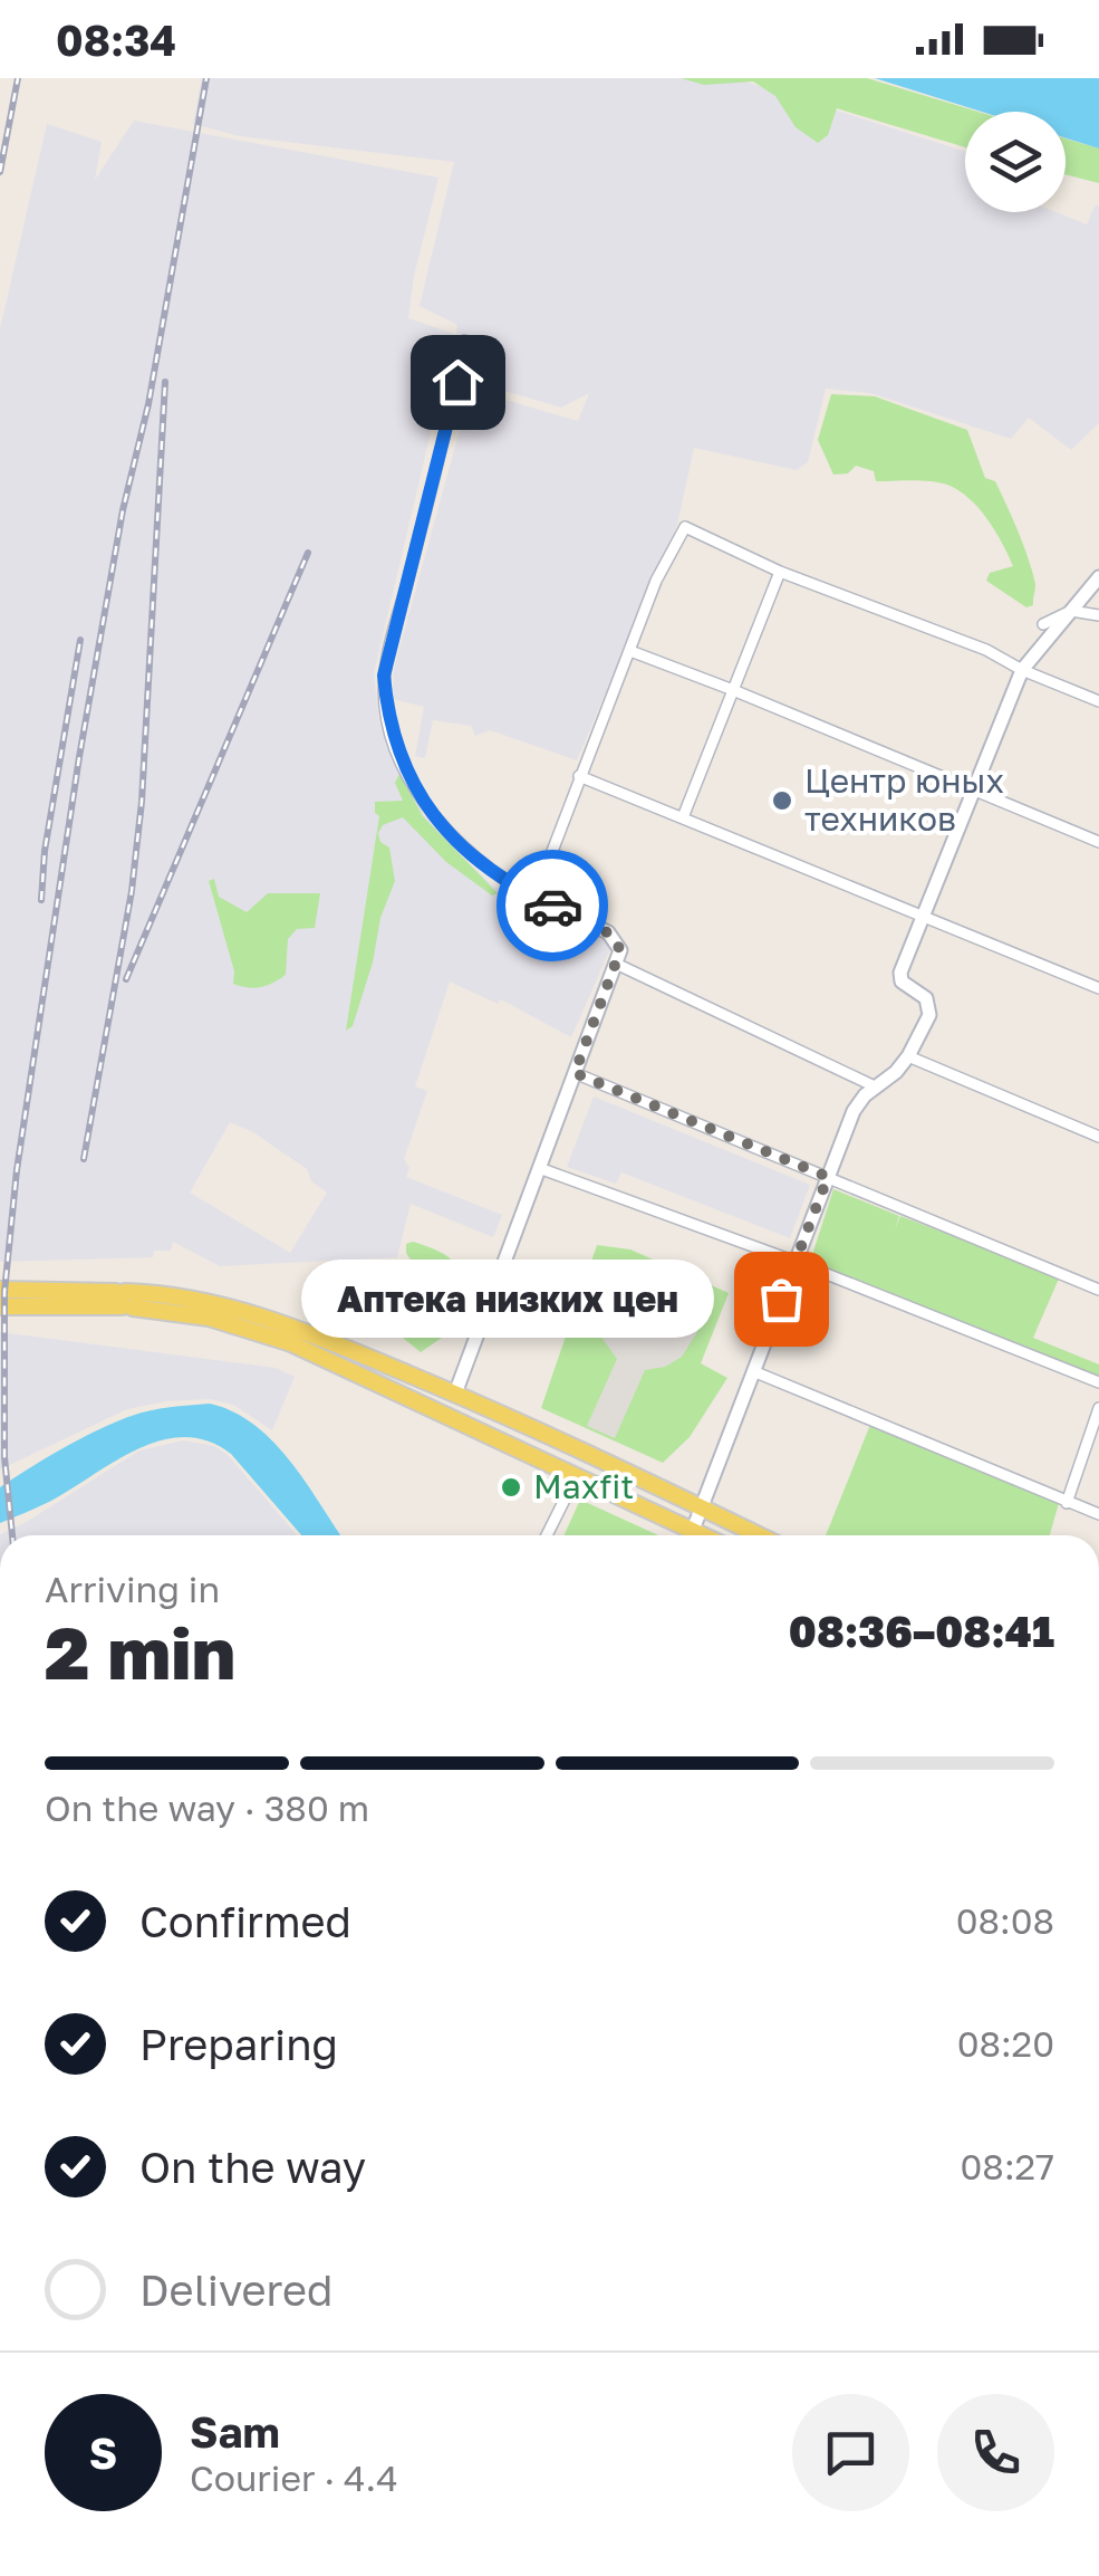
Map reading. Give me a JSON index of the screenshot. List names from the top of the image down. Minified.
{"places":["Центр юных техников","Аптека низких цен","Maxfit"],"page":{"status":"08:34","bubble":"Аптека низких цен","heading":["2 min","Arriving in","08:36–08:41"],"panel":["Sam","Courier · 4.4"],"bar":"On the way · 380 m","list":[["Confirmed","08:08"],["Preparing","08:20"],["On the way","08:27"],"Delivered"],"round":"S"}}
